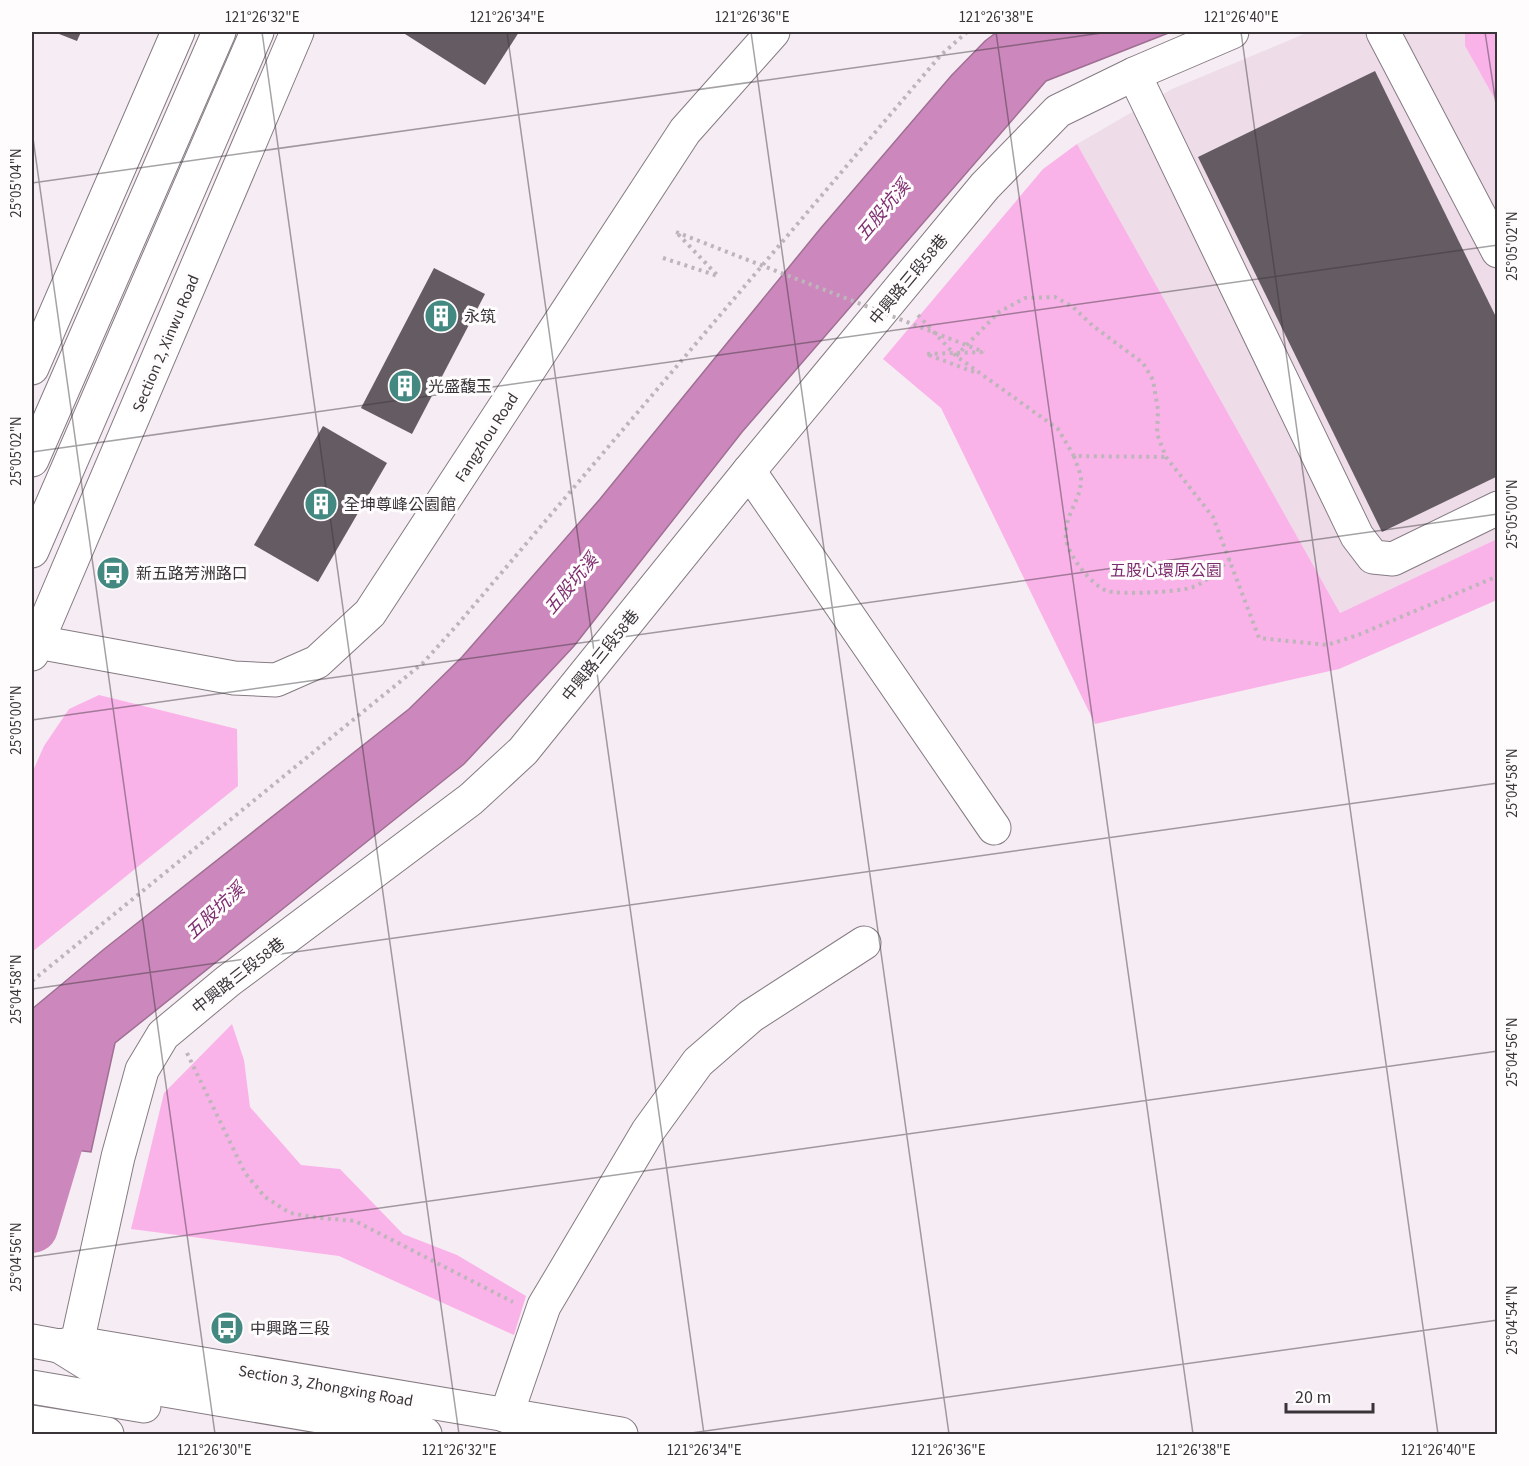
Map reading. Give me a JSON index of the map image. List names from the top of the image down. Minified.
{"streets":{"main road":["中興路三段58巷","Section 2, Xinwu Road","Fangzhou Road","Section 3, Zhongxing Road"]},"crossings":[["中興路三段58巷","Section 3, Zhongxing Road"],["Section 2, Xinwu Road","Fangzhou Road"]],"water":["五股坑溪"],"parks":["五股心環原公園"],"places":{"building":["永筑","光盛馥玉","全坤尊峰公園館"],"bus stop":["新五路芳洲路口","中興路三段"]},"scale_bar":"20 m","coordinates":["121°26'32\"E","121°26'34\"E","121°26'36\"E","121°26'38\"E","121°26'40\"E","25°05'04\"N","25°05'02\"N","25°05'00\"N","25°04'58\"N","25°04'56\"N","25°04'54\"N","121°26'30\"E"]}
